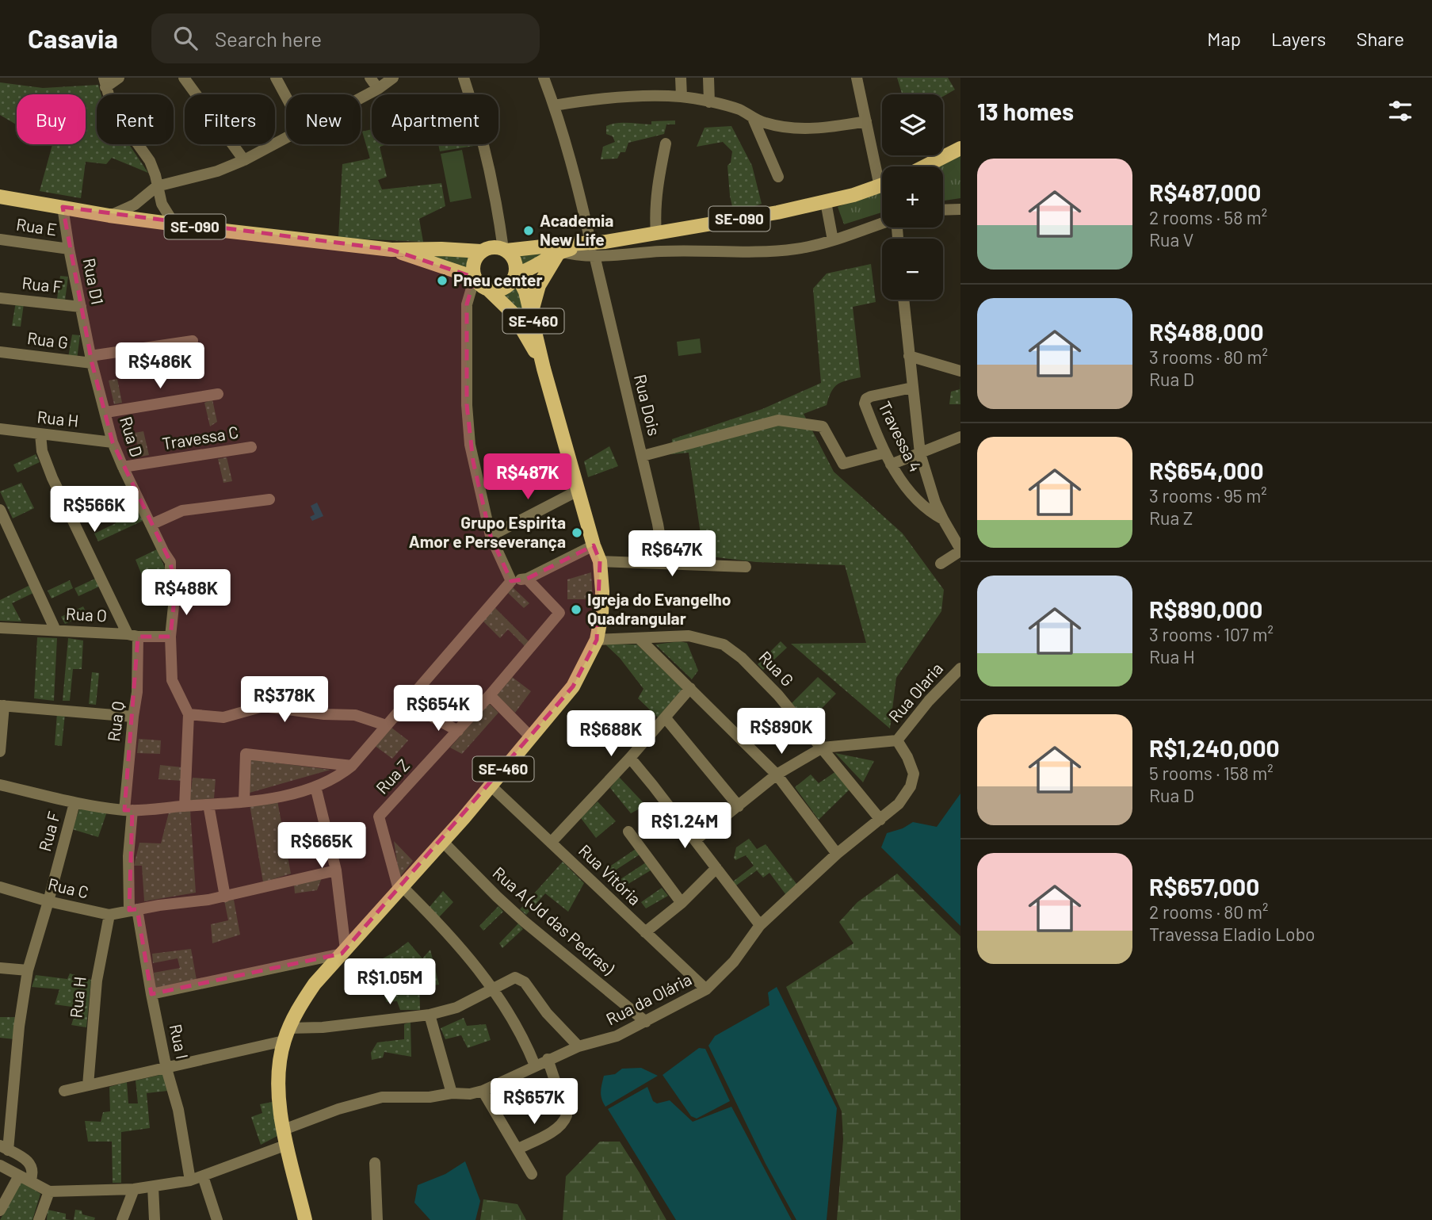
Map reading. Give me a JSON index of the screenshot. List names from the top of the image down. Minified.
{"streets":{"main road":["SE-090","SE-460"],"street":["Rua E","Rua D1","Rua F","Rua G","Rua Dois","Rua H","Rua D","Travessa 4","Travessa C","Rua O","Rua Olaria","Rua Q","Rua Z","Rua Vitória","Rua C","Rua A (Jd das Pedras)","Rua da Olária","Rua I"]},"crossings":[["SE-090","Rua D1"],["SE-090","SE-460"],["SE-090","Rua Dois"],["Rua E","Rua D1"],["Rua D1","Rua F"],["Rua D1","Rua G"],["Rua D1","Rua D"],["Rua F","Rua C"],["SE-460","Rua G"],["SE-460","Rua Z"],["SE-460","Rua Vitória"],["SE-460","Rua A (Jd das Pedras)"],["SE-460","Rua da Olária"],["Rua G","Rua D"],["Rua G","Rua da Olária"],["Rua H","Rua D"],["Rua H","Rua C"],["Rua D","Travessa C"],["Rua D","Rua O"],["Rua O","Rua Q"],["Rua Olaria","Rua da Olária"],["Rua Q","Rua I"],["Rua Vitória","Rua da Olária"],["Rua C","Rua I"],["Rua A (Jd das Pedras)","Rua da Olária"]],"places":["Academia New Life","Pneu center","Grupo Espirita Amor e Perseverança","Igreja do Evangelho Quadrangular"],"page":{"header":"Casavia","search":"Search here","nav":["Map","Layers","Share"],"heading":"13 homes","map_buttons":["+","−"],"chip":["Buy","Rent","Filters","New","Apartment"],"list":[{"name":"R$487,000","note":"2 rooms · 58 m² · Rua V"},{"name":"R$488,000","note":"3 rooms · 80 m² · Rua D"},{"name":"R$654,000","note":"3 rooms · 95 m² · Rua Z"},{"name":"R$890,000","note":"3 rooms · 107 m² · Rua H"},{"name":"R$1,240,000","note":"5 rooms · 158 m² · Rua D"},{"name":"R$657,000","note":"2 rooms · 80 m² · Travessa Eladio Lobo"}],"price":["R$486K","R$487K","R$566K","R$647K","R$488K","R$378K","R$654K","R$890K","R$688K","R$1.24M","R$665K","R$1.05M","R$657K"]}}
